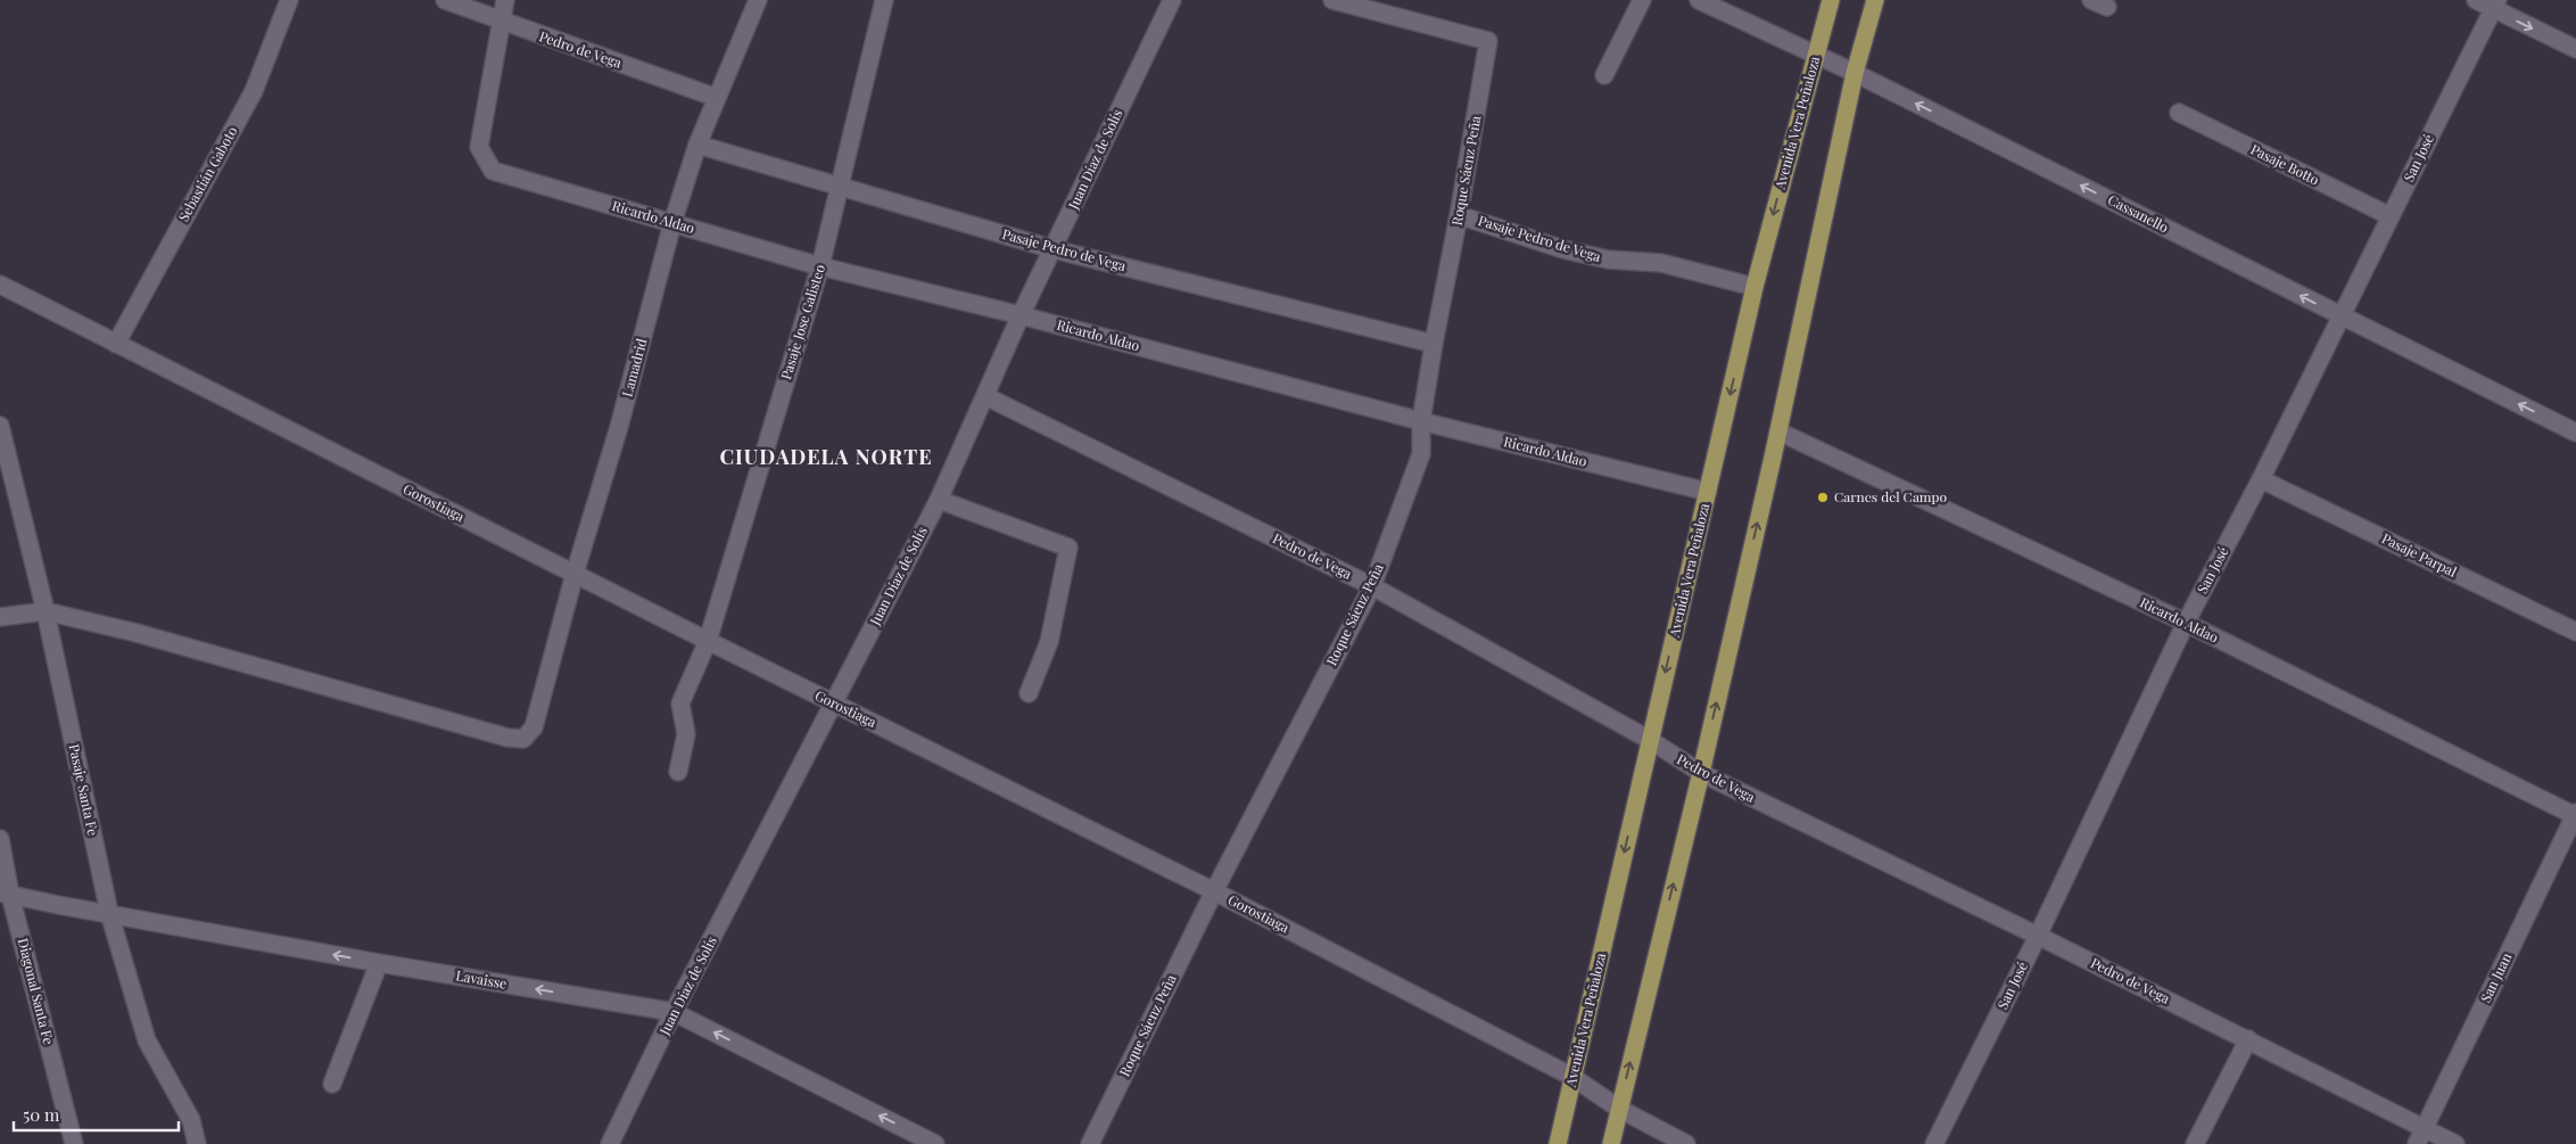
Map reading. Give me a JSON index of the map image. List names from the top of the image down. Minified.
{"streets":{"main road":["Avenida Vera Peñaloza"],"street":["Pedro de Vega","San José","Juan Díaz de Solís","Pasaje Botto","Roque Sáenz Peña","Sebastián Gaboto","Cassanello","Ricardo Aldao","Pasaje Pedro de Vega","Pasaje Jose Galisteo","Lamadrid","Gorostiaga","Pasaje Parpal","Pasaje Santa Fe","San Juan","Lavaisse","Diagonal Santa Fe"]},"crossings":[["Pedro de Vega","Avenida Vera Peñaloza"],["Pedro de Vega","San José"],["Pedro de Vega","Juan Díaz de Solís"],["Pedro de Vega","Roque Sáenz Peña"],["Pedro de Vega","Ricardo Aldao"],["Pedro de Vega","Lamadrid"],["Pedro de Vega","San Juan"],["Avenida Vera Peñaloza","Cassanello"],["Avenida Vera Peñaloza","Ricardo Aldao"],["Avenida Vera Peñaloza","Pasaje Pedro de Vega"],["Avenida Vera Peñaloza","Gorostiaga"],["San José","Pasaje Botto"],["San José","Cassanello"],["San José","Ricardo Aldao"],["San José","Pasaje Parpal"],["Juan Díaz de Solís","Ricardo Aldao"],["Juan Díaz de Solís","Pasaje Pedro de Vega"],["Juan Díaz de Solís","Gorostiaga"],["Juan Díaz de Solís","Lavaisse"],["Roque Sáenz Peña","Ricardo Aldao"],["Roque Sáenz Peña","Pasaje Pedro de Vega"],["Roque Sáenz Peña","Gorostiaga"],["Sebastián Gaboto","Gorostiaga"],["Ricardo Aldao","Pasaje Jose Galisteo"],["Ricardo Aldao","Lamadrid"],["Ricardo Aldao","San Juan"],["Pasaje Pedro de Vega","Pasaje Jose Galisteo"],["Pasaje Pedro de Vega","Lamadrid"],["Pasaje Jose Galisteo","Gorostiaga"],["Lamadrid","Gorostiaga"],["Lamadrid","Pasaje Santa Fe"],["Pasaje Santa Fe","Lavaisse"],["Lavaisse","Diagonal Santa Fe"]],"one_way":["Cassanello","Lavaisse"],"districts":["CIUDADELA NORTE"],"places":["Carnes del Campo"],"scale_bar":"50 m"}
